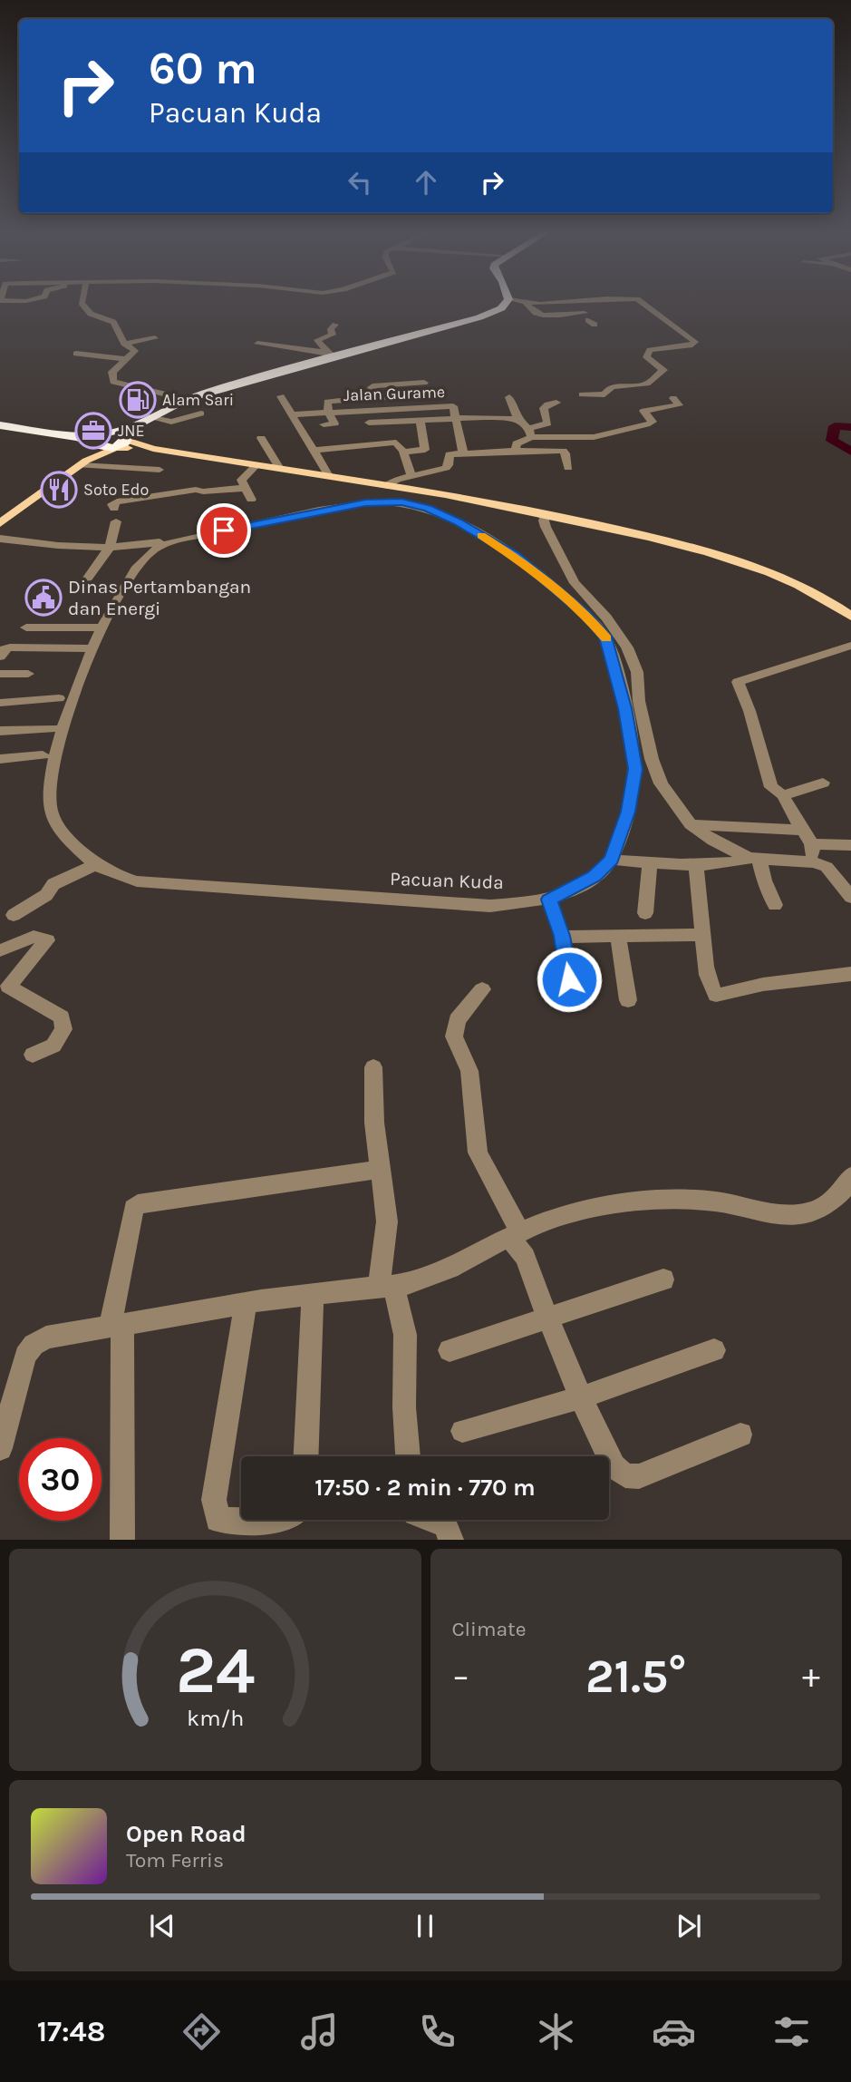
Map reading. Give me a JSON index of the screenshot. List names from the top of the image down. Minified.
{"streets":{"street":["Jalan Gurame","Pacuan Kuda"]},"places":{"fuel station":["Alam Sari"],"office":["JNE"],"restaurant":["Soto Edo"],"public building":["Dinas Pertambangan dan Energi"]},"page":{"turn":["60 m","Pacuan Kuda"],"limit":"30","trip":"17:50 · 2 min · 770 m","tile":"Climate","heat":["−","21.5°","+"],"song":["Open Road","Tom Ferris"],"tabs":"17:48","gauge":["24","km/h"]}}
